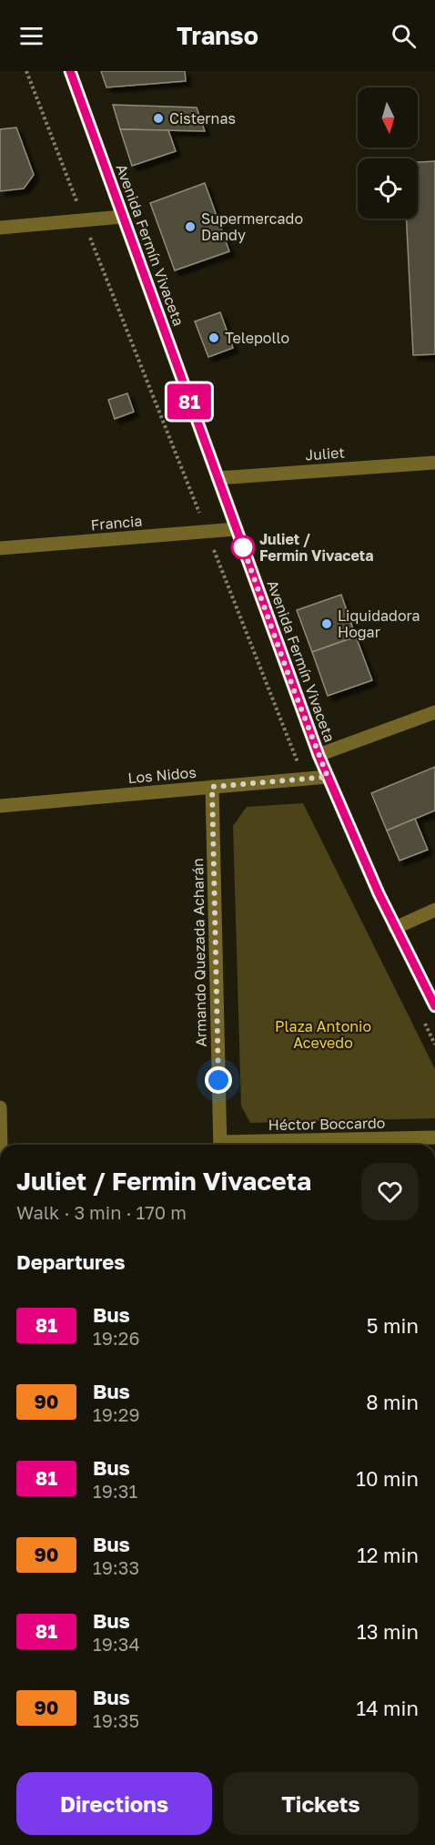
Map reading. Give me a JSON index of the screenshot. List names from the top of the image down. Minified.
{"streets":{"main road":["Avenida Fermín Vivaceta"],"street":["Juliet","Francia","Los Nidos","Armando Quezada Acharán","Héctor Boccardo"]},"crossings":[["Avenida Fermín Vivaceta","Juliet"],["Avenida Fermín Vivaceta","Francia"],["Avenida Fermín Vivaceta","Los Nidos"],["Los Nidos","Armando Quezada Acharán"]],"parks":["Plaza Antonio Acevedo"],"places":["Cisternas","Supermercado Dandy","Telepollo","Juliet / Fermin Vivaceta","Liquidadora Hogar"],"lines":["bus line 81"],"north":"bottom","page":{"header":"Transo","on_map":"81","heading":[["Juliet / Fermin Vivaceta","Walk · 3 min · 170 m"],"Departures"],"list":[{"mark":"81","name":"Bus","note":"19:26","value":"5 min"},{"mark":"90","name":"Bus","note":"19:29","value":"8 min"},{"mark":"81","name":"Bus","note":"19:31","value":"10 min"},{"mark":"90","name":"Bus","note":"19:33","value":"12 min"},{"mark":"81","name":"Bus","note":"19:34","value":"13 min"},{"mark":"90","name":"Bus","note":"19:35","value":"14 min"}],"buttons":["Directions","Tickets"]}}
